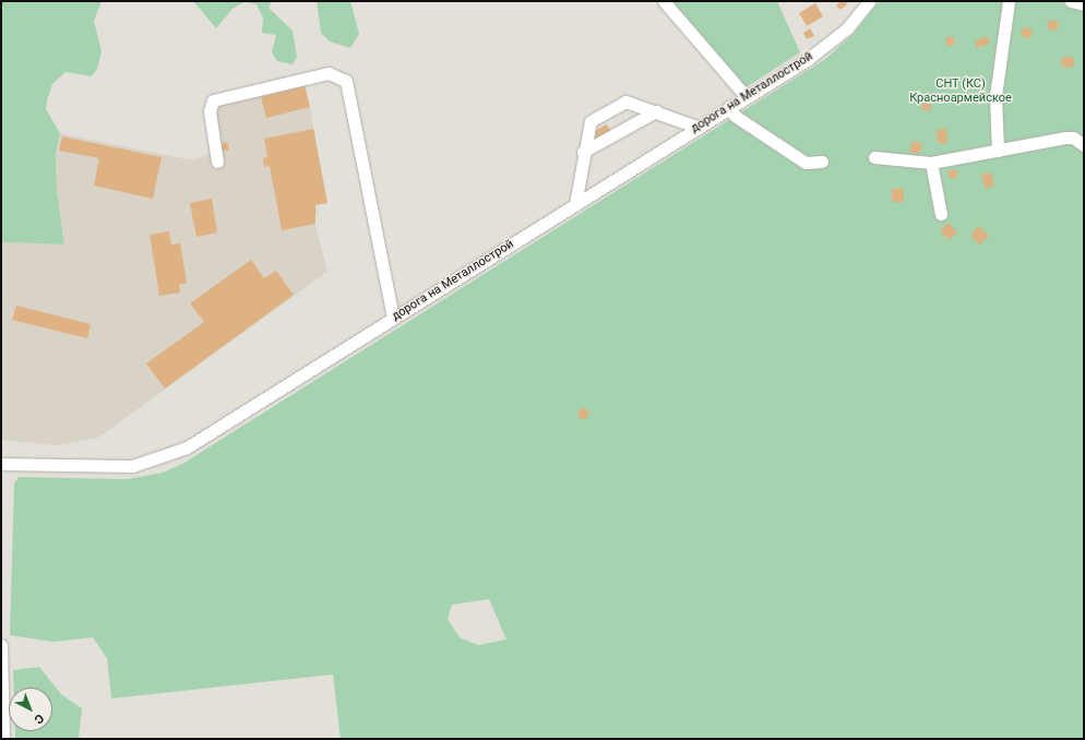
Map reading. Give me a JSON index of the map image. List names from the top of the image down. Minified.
{"streets":{"street":["дорога на Металлострой"]},"parks":["СНТ (КС) Красноармейское"],"north":"bottom right"}
